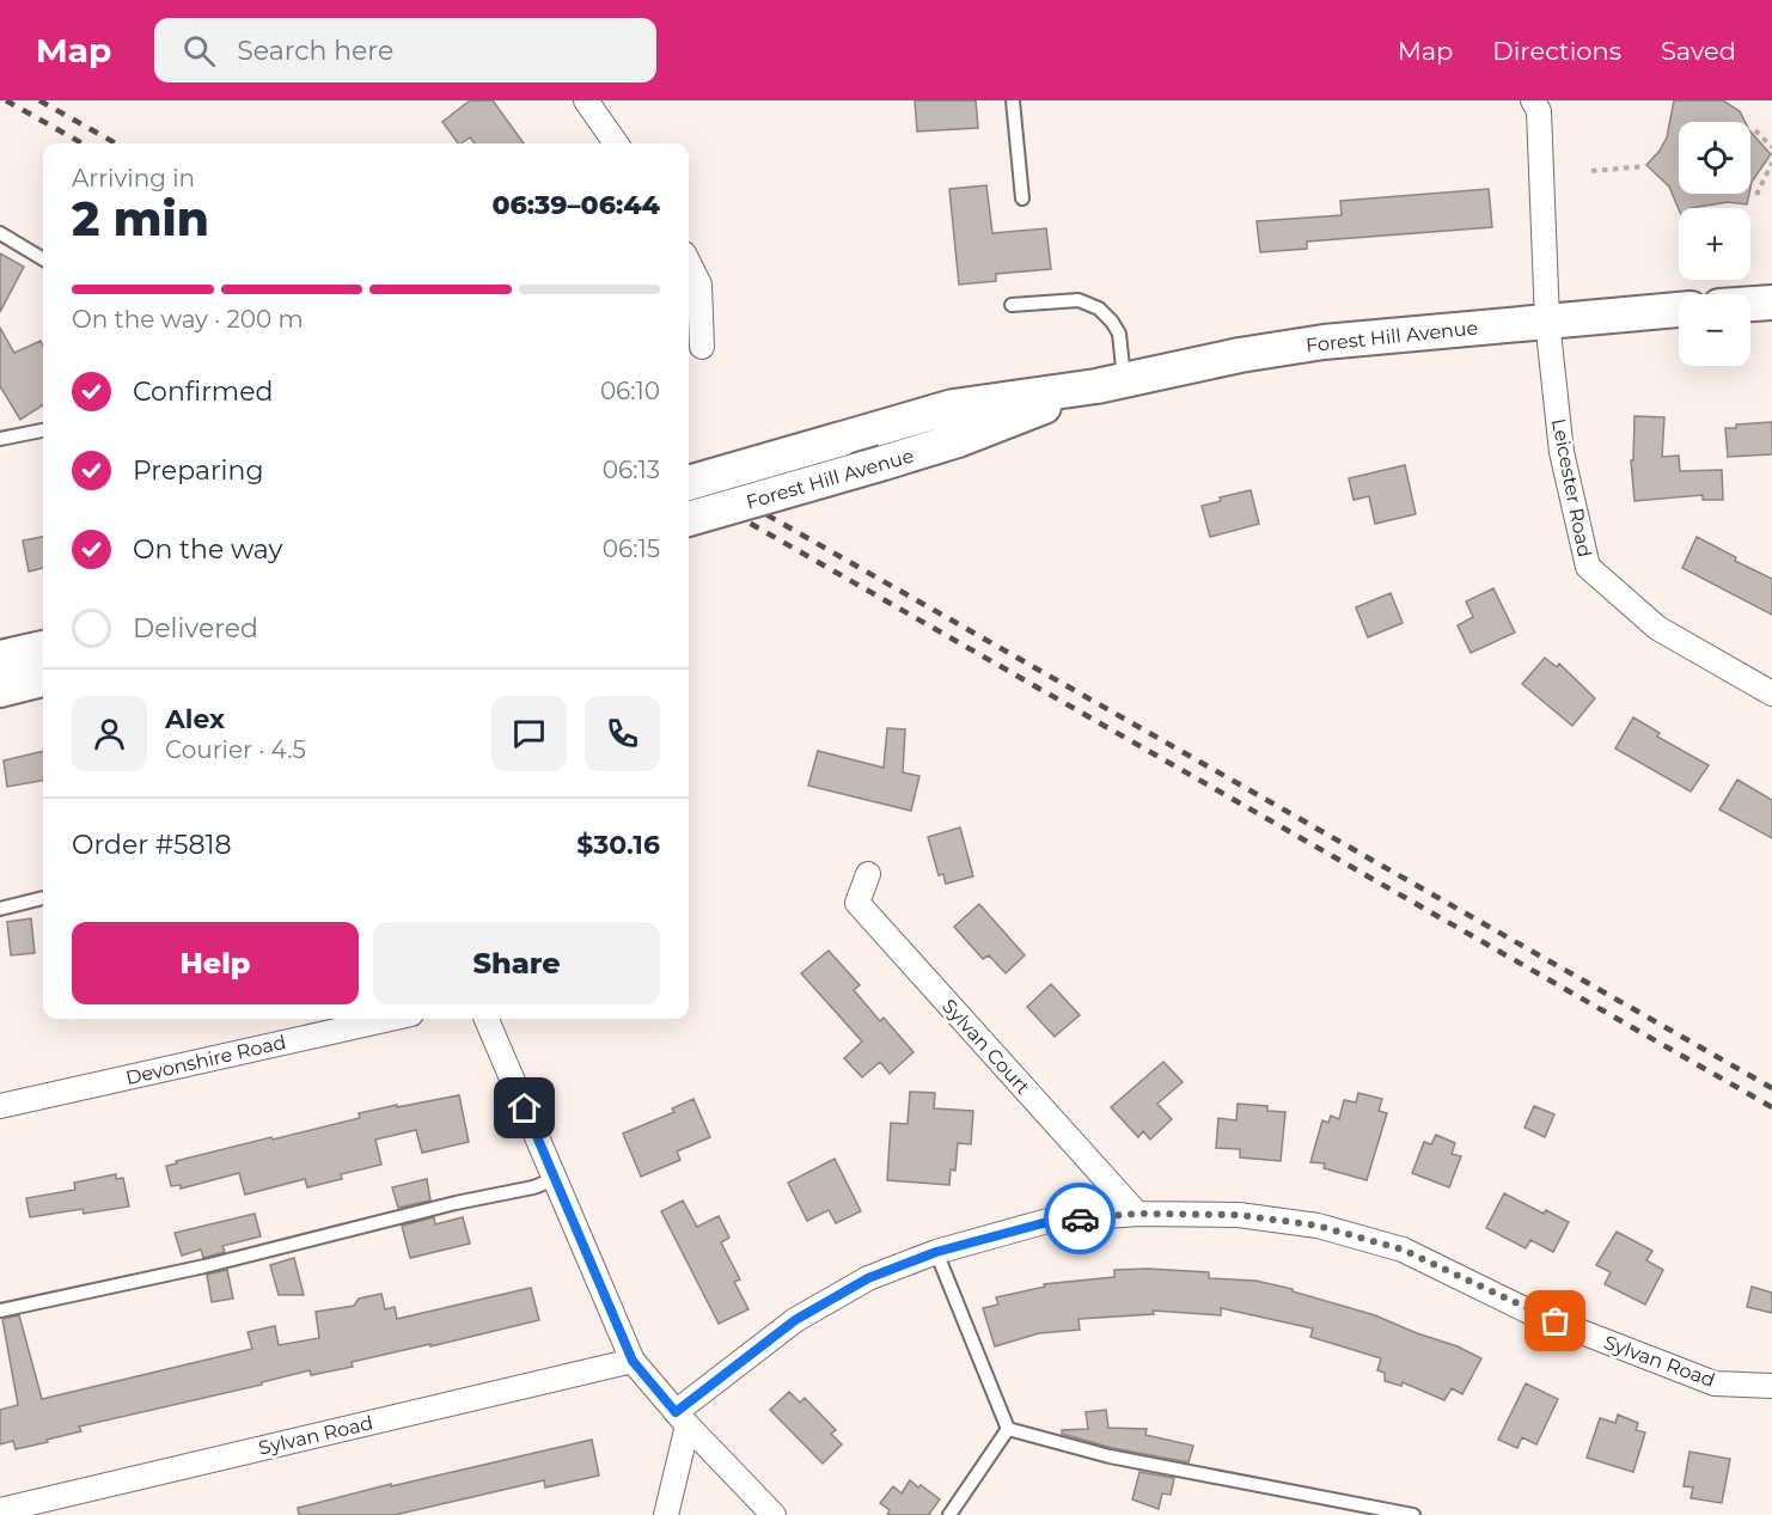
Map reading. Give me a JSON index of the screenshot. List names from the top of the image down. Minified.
{"streets":{"main road":["Forest Hill Avenue"],"street":["Leicester Road","Sylvan Court","Devonshire Road","Sylvan Road"]},"crossings":[["Forest Hill Avenue","Leicester Road"],["Sylvan Court","Sylvan Road"]],"page":{"header":"Map","search":"Search here","nav":["Map","Directions","Saved"],"map_buttons":["+","−"],"heading":["2 min","Arriving in","06:39–06:44"],"panel":["Alex","Courier · 4.5","Order #5818","$30.16"],"bar":"On the way · 200 m","list":[["Confirmed","06:10"],["Preparing","06:13"],["On the way","06:15"],"Delivered"],"buttons":["Help","Share"]}}
